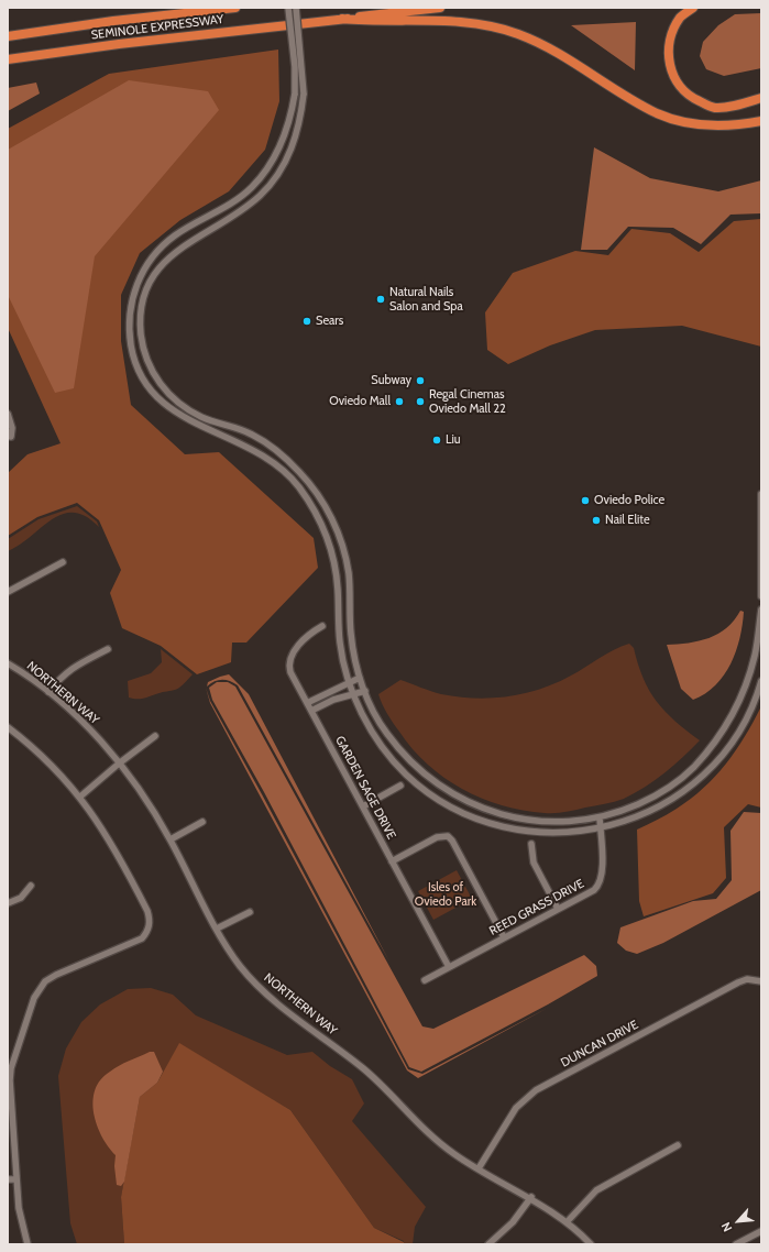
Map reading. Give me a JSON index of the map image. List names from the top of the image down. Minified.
{"streets":{"highway":["SEMINOLE EXPRESSWAY"],"street":["NORTHERN WAY","GARDEN SAGE DRIVE","REED GRASS DRIVE","DUNCAN DRIVE"]},"crossings":[["NORTHERN WAY","DUNCAN DRIVE"],["GARDEN SAGE DRIVE","REED GRASS DRIVE"]],"parks":["Isles of Oviedo Park"],"places":["Natural Nails Salon and Spa","Sears","Subway","Oviedo Mall","Regal Cinemas Oviedo Mall 22","Liu","Oviedo Police","Nail Elite"],"north":"bottom left"}
